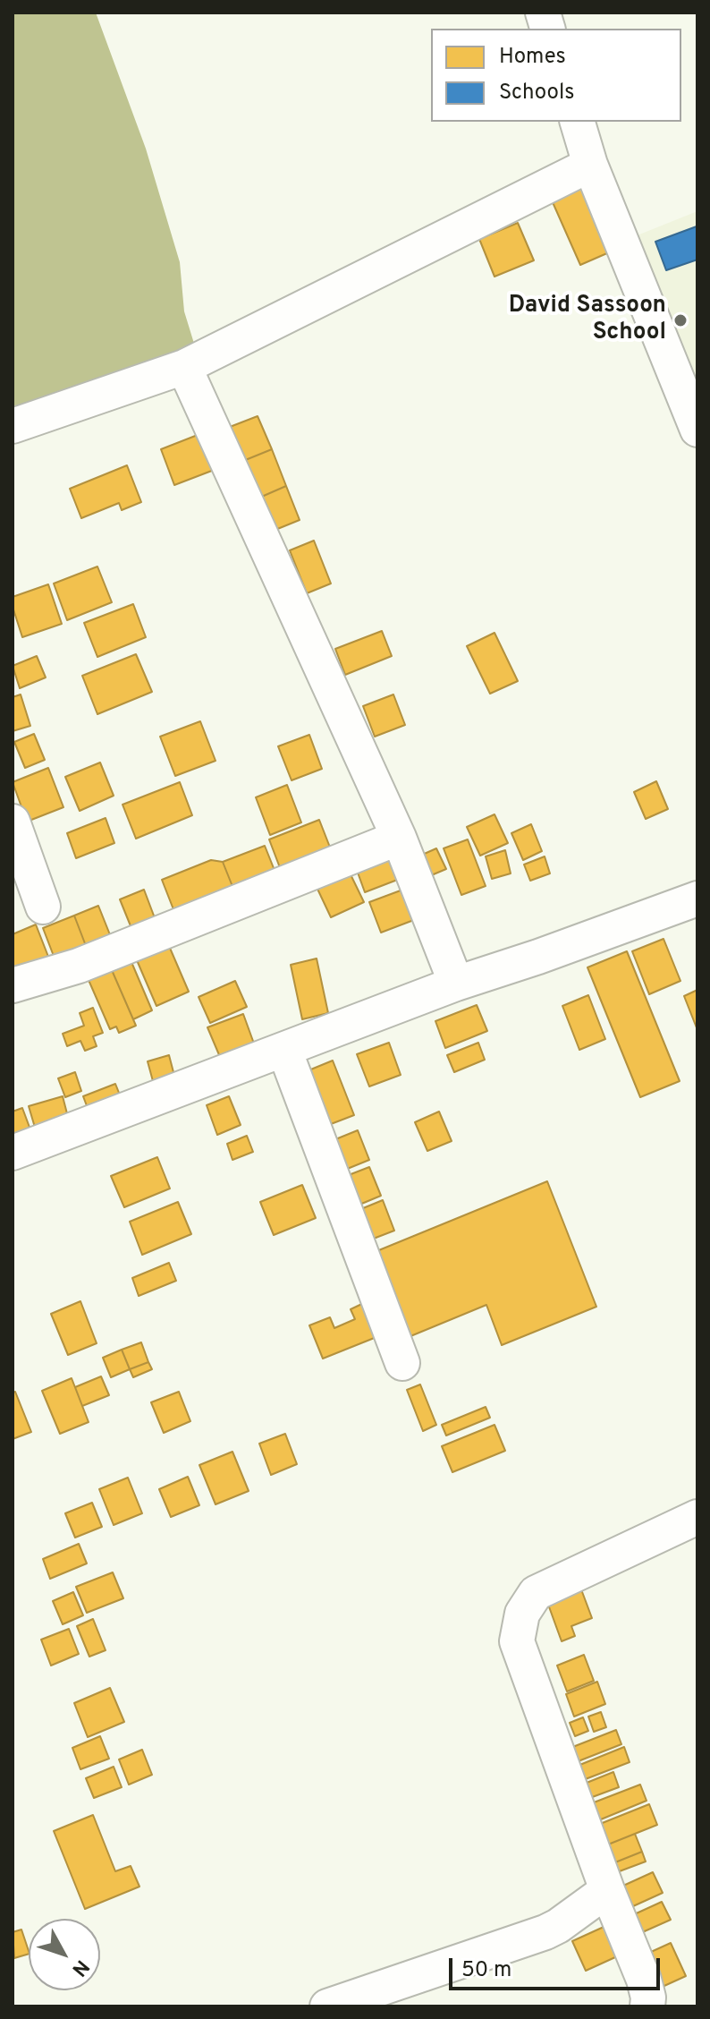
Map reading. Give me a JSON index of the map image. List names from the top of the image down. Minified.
{"places":["David Sassoon School"],"legend":["Homes","Schools"],"scale_bar":"50 m","north":"bottom right"}
